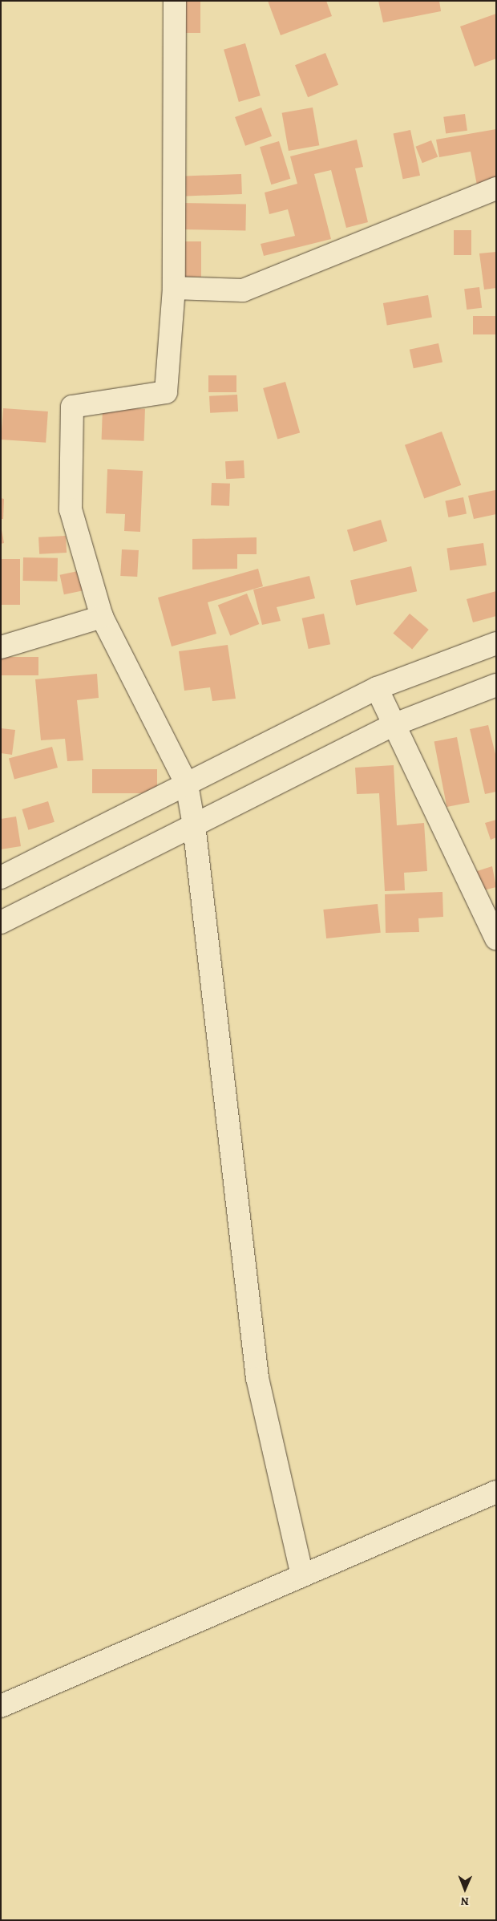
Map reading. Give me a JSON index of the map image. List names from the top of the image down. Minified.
{"north":"bottom"}
